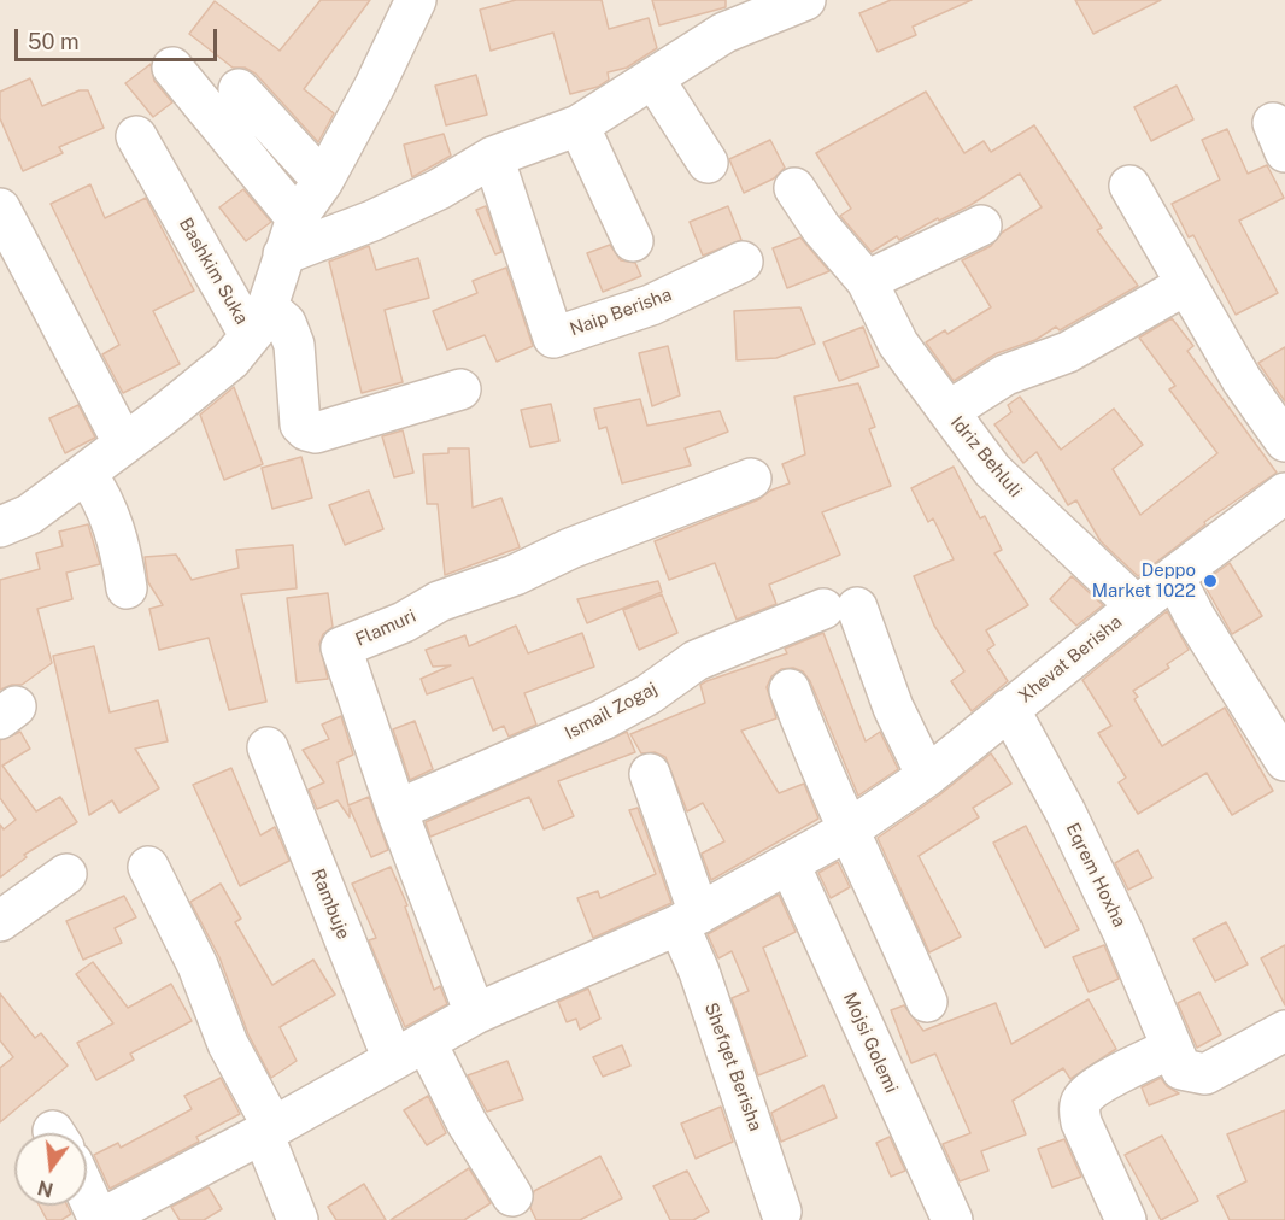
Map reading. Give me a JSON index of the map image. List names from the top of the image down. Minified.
{"streets":{"street":["Bashkim Suka","Naip Berisha","Idriz Behluli","Flamuri","Xhevat Berisha","Ismail Zogaj","Eqrem Hoxha","Rambuje","Mojsi Golemi","Shefqet Berisha"]},"crossings":[["Idriz Behluli","Xhevat Berisha"],["Flamuri","Xhevat Berisha"],["Flamuri","Ismail Zogaj"],["Xhevat Berisha","Ismail Zogaj"],["Xhevat Berisha","Eqrem Hoxha"],["Xhevat Berisha","Rambuje"],["Xhevat Berisha","Mojsi Golemi"],["Xhevat Berisha","Shefqet Berisha"]],"places":["Deppo Market 1022"],"scale_bar":"50 m","north":"bottom"}
